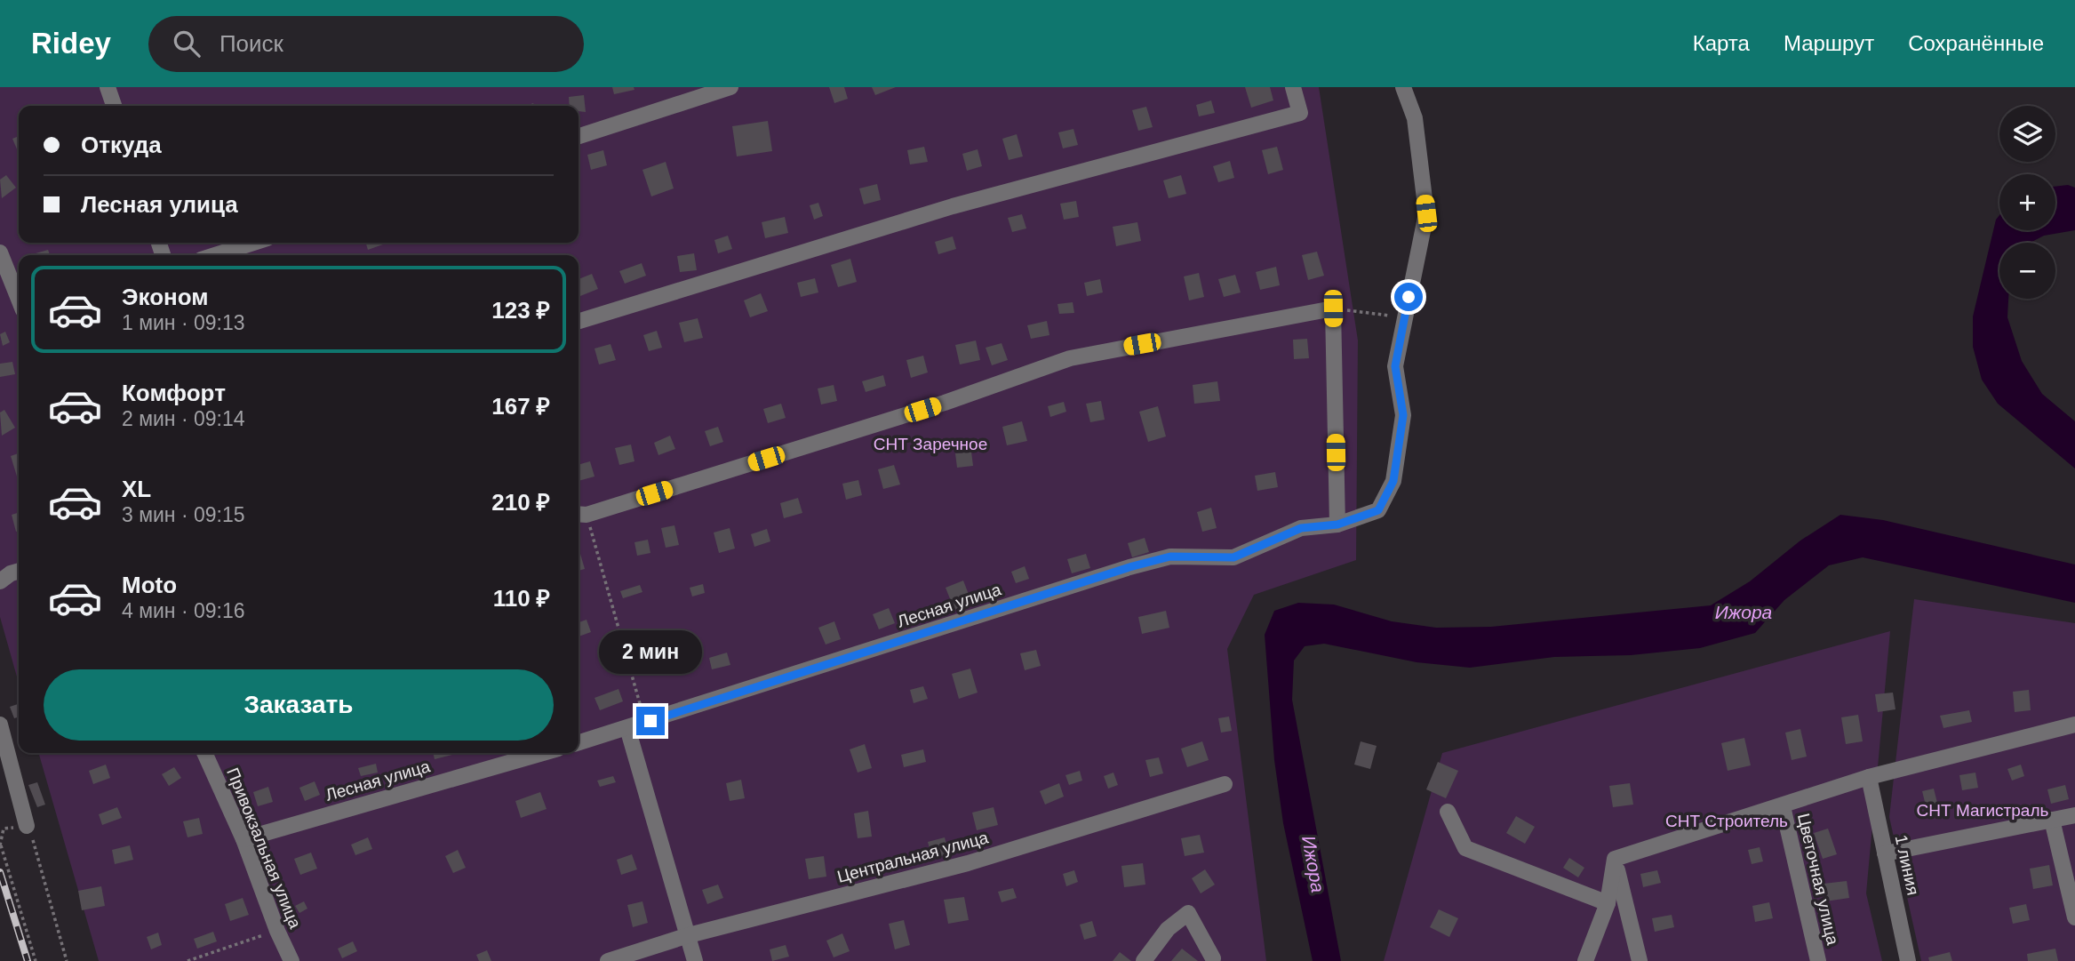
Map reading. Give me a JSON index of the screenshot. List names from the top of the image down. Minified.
{"streets":{"street":["Лесная улица","Привокзальная улица","Центральная улица","1 линия","Цветочная улица"]},"crossings":[["Лесная улица","Привокзальная улица"]],"water":["Ижора"],"parks":["СНТ Заречное","СНТ Магистраль","СНТ Строитель"],"page":{"header":"Ridey","search":"Поиск","nav":["Карта","Маршрут","Сохранённые"],"map_buttons":["+","−"],"banner":["Откуда","Лесная улица"],"list":[{"name":"Эконом","note":"1 мин · 09:13","value":"123 ₽"},{"name":"Комфорт","note":"2 мин · 09:14","value":"167 ₽"},{"name":"XL","note":"3 мин · 09:15","value":"210 ₽"},{"name":"Moto","note":"4 мин · 09:16","value":"110 ₽"}],"bubble":"2 мин","buttons":"Заказать"}}
